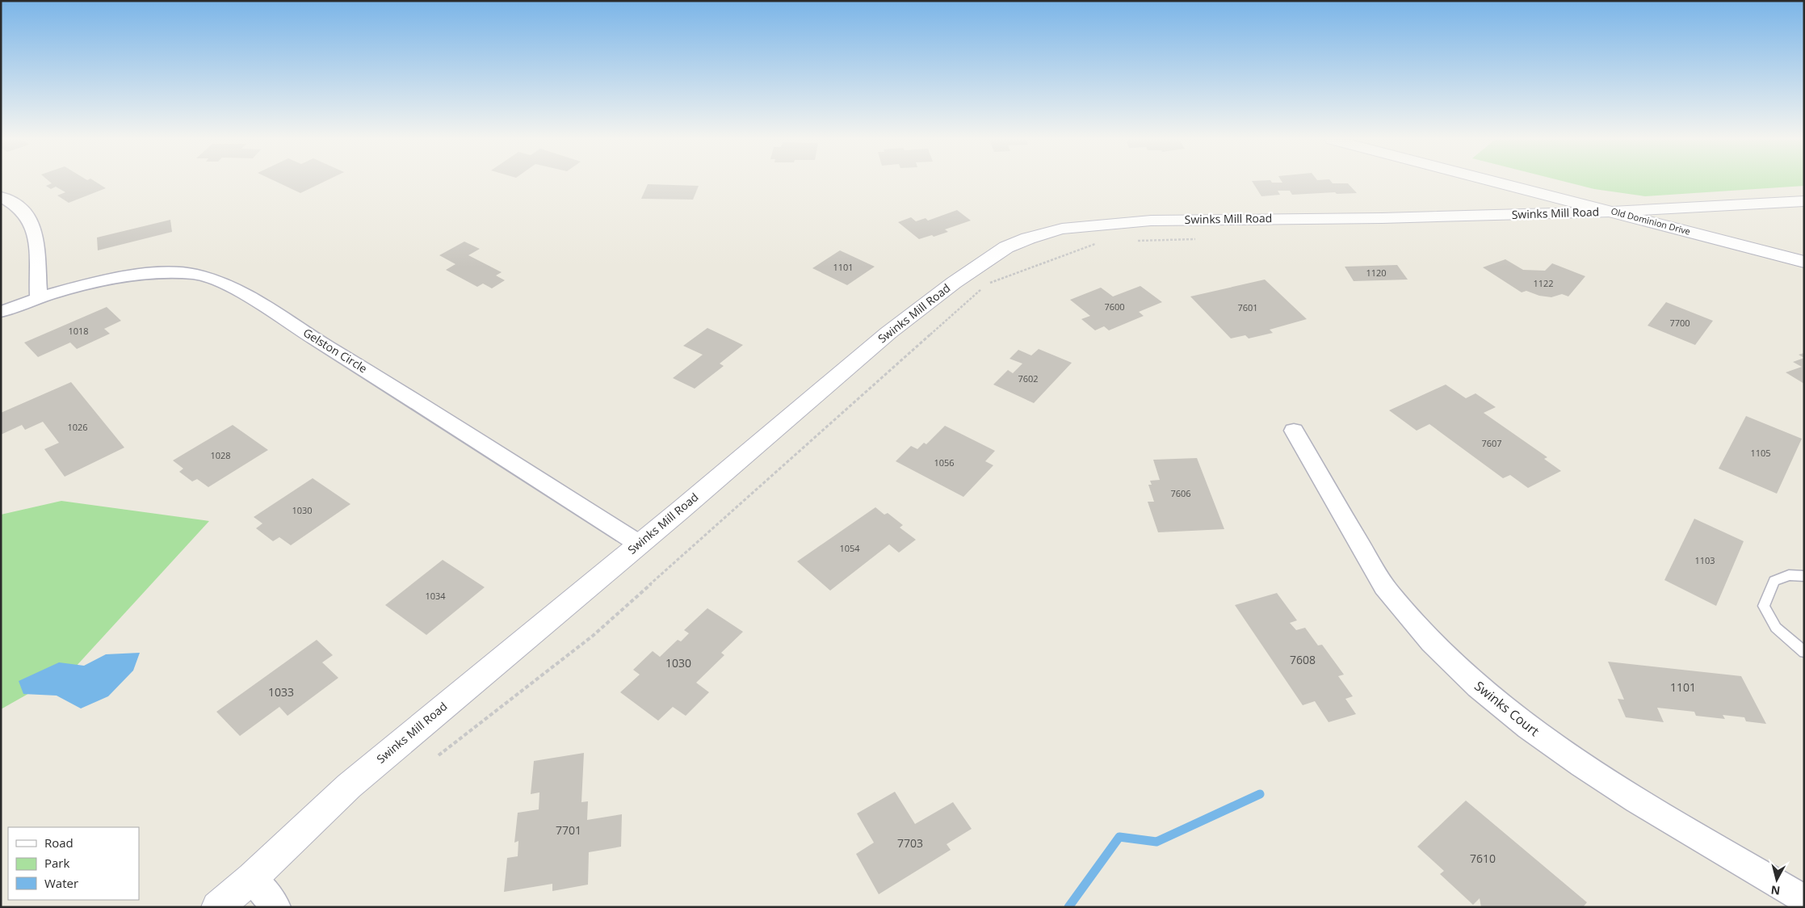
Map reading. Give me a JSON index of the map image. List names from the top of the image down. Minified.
{"streets":{"street":["Swinks Mill Road","Old Dominion Drive","Gelston Circle","Swinks Court"]},"crossings":[["Swinks Mill Road","Old Dominion Drive"],["Swinks Mill Road","Gelston Circle"]],"house_numbers":["1101","1120","1122","7600","7601","7700","1018","7602","1026","7607","1105","1028","1056","7606","1030","1054","1103","1034","7608","1030","1101","1033","7701","7703","7610"],"legend":["Road","Park","Water"],"north":"bottom"}
